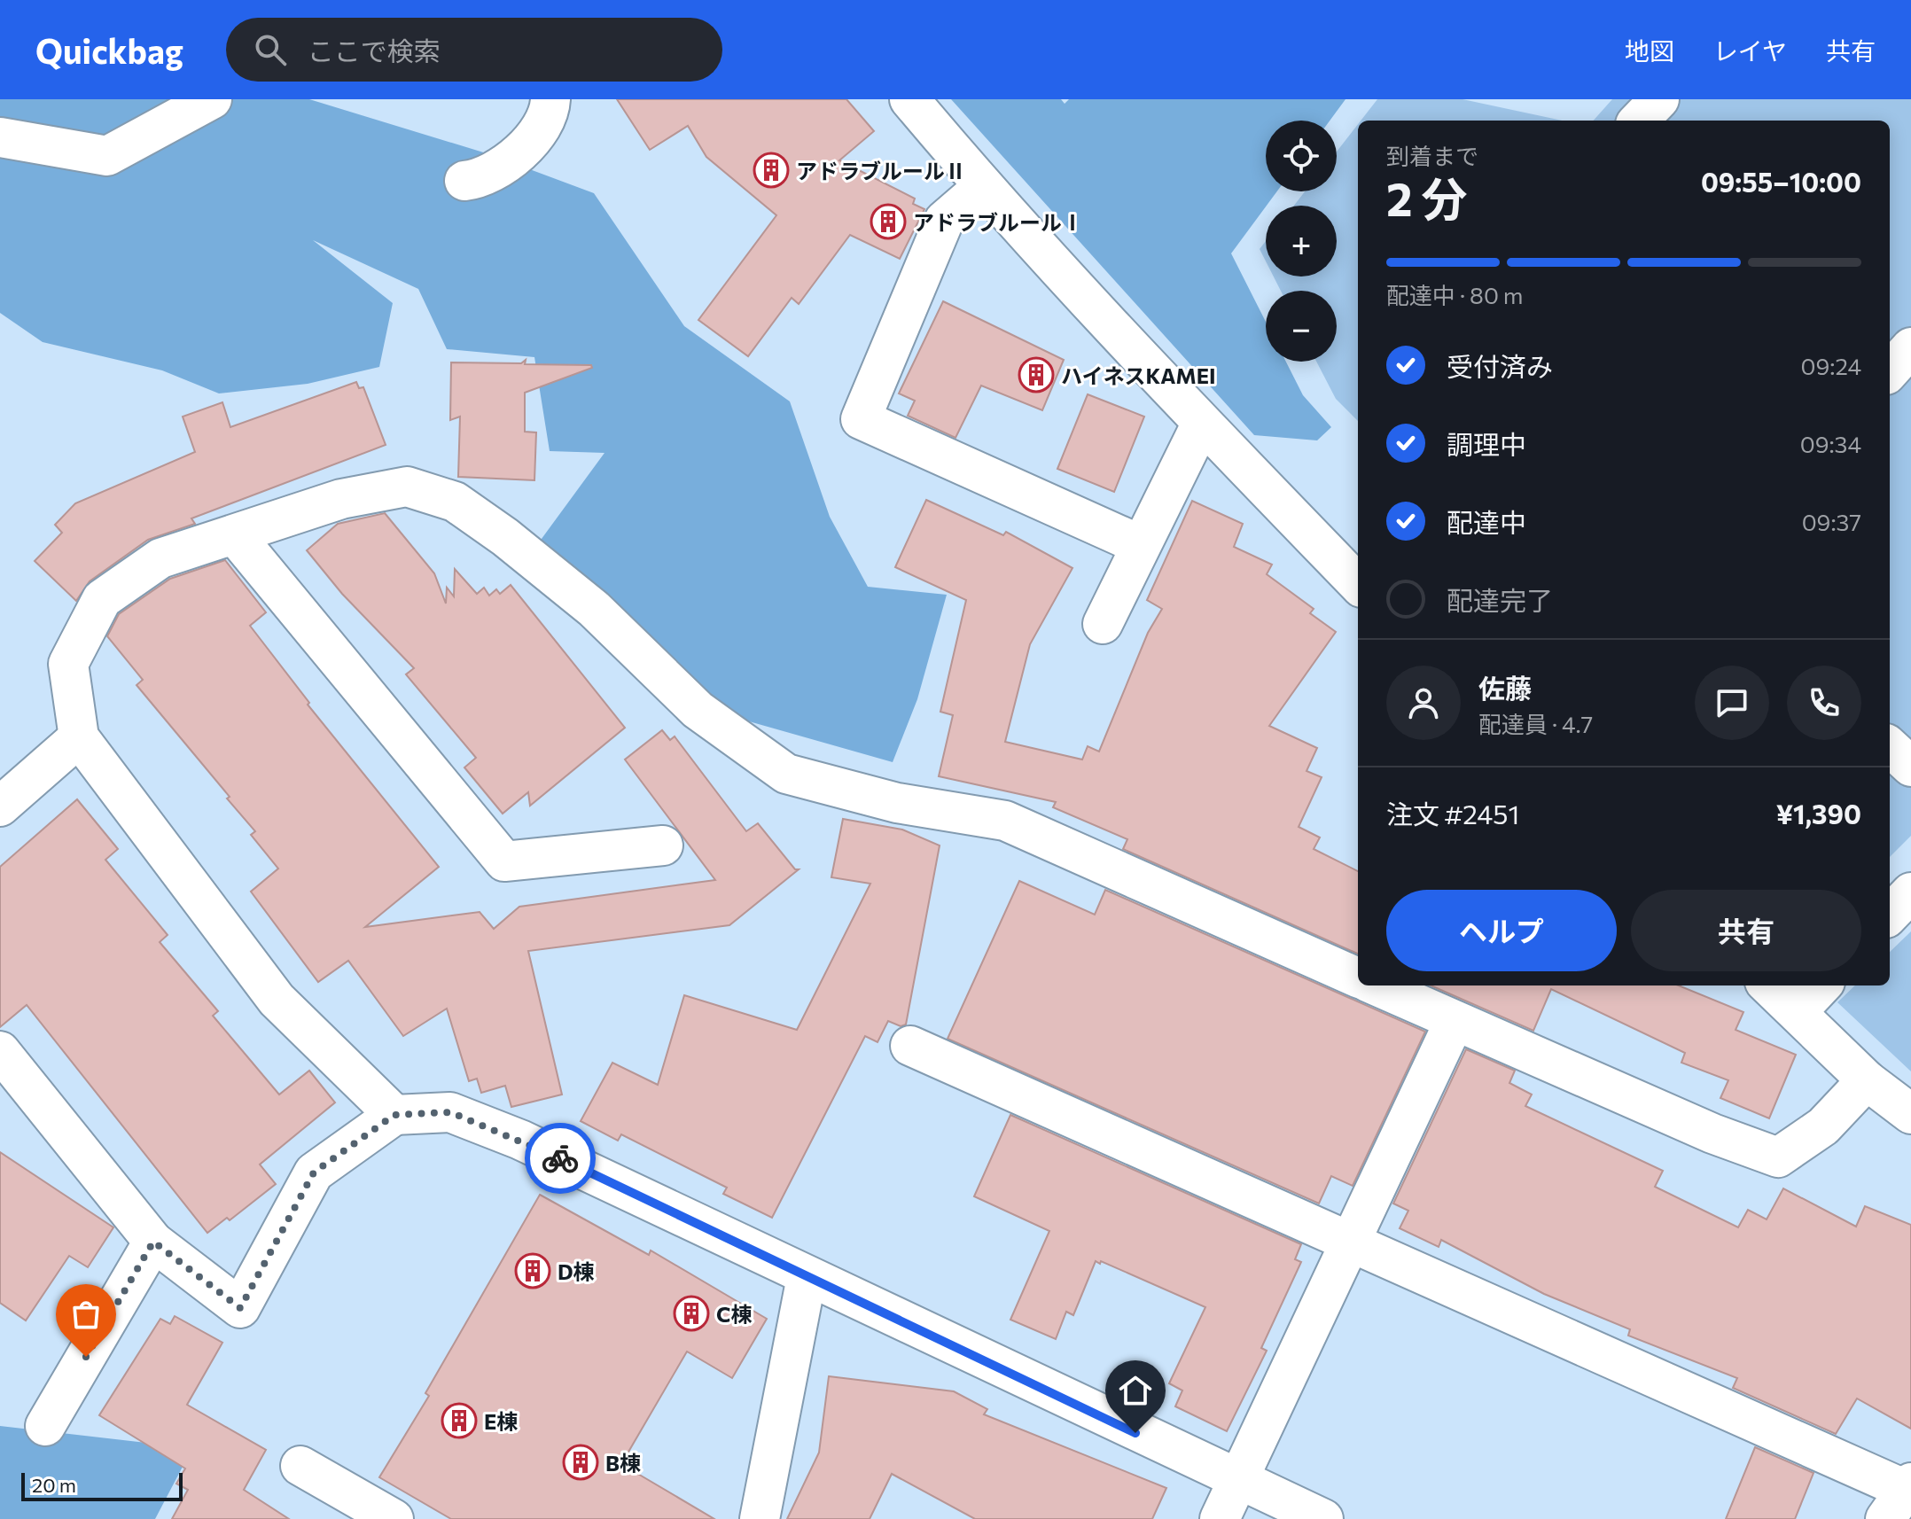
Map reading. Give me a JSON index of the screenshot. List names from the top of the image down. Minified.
{"places":{"building":["アドラブルールⅡ","アドラブルールⅠ","ハイネスKAMEI","D棟","C棟","E棟","B棟"]},"scale_bar":"20 m","page":{"header":"Quickbag","search":"ここで検索","nav":["地図","レイヤ","共有"],"map_buttons":["+","−"],"heading":["2 分","到着まで","09:55–10:00"],"panel":["佐藤","配達員 · 4.7","注文 #2451","¥1,390"],"bar":"配達中 · 80 m","list":[["受付済み","09:24"],["調理中","09:34"],["配達中","09:37"],"配達完了"],"buttons":["ヘルプ","共有"],"scale":"20 m"}}
